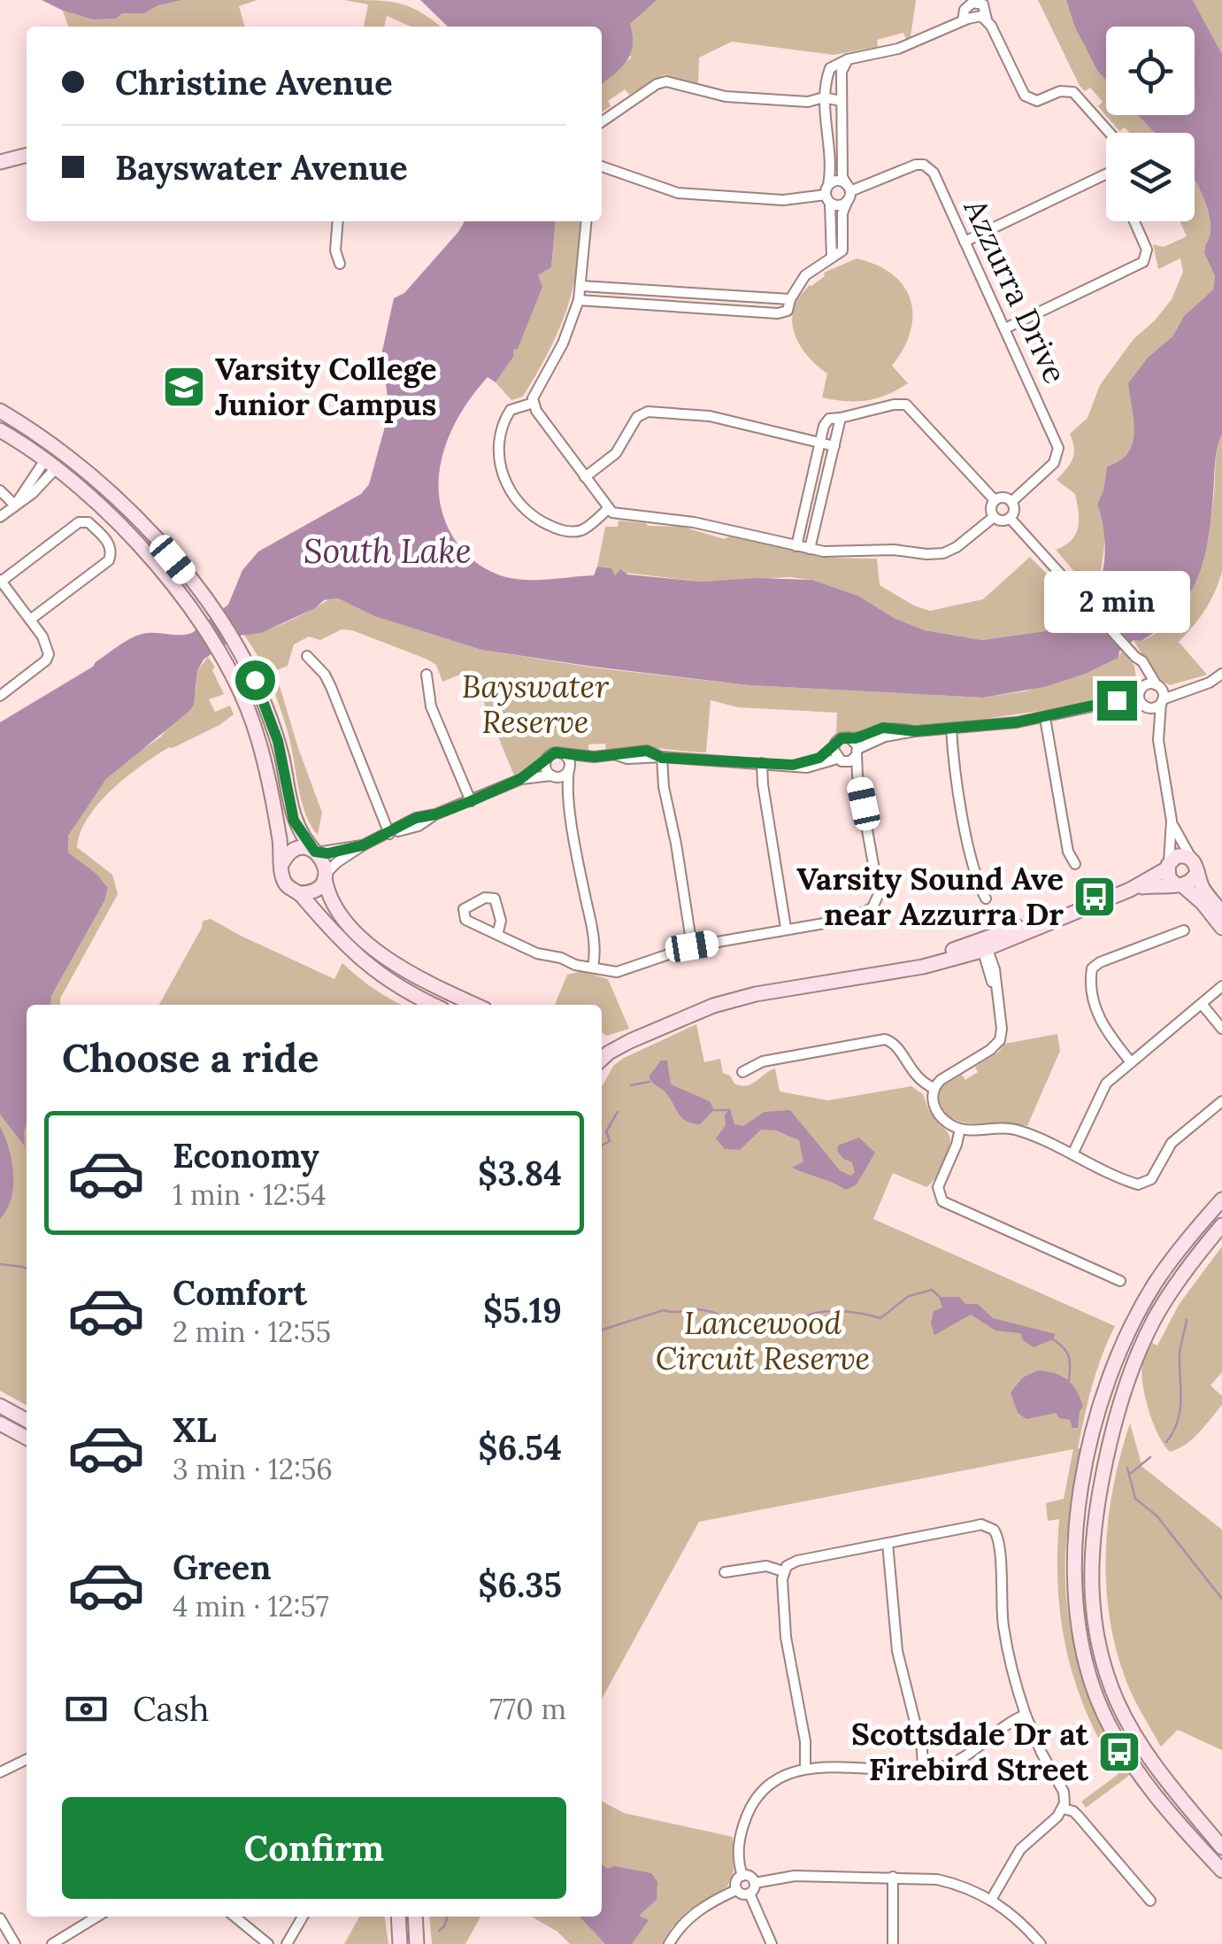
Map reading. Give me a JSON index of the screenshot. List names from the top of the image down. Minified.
{"streets":{"street":["Azzurra Drive"]},"water":["South Lake"],"parks":["Bayswater Reserve","Lancewood Circuit Reserve"],"places":{"school or university":["Varsity College Junior Campus"],"bus stop":["Varsity Sound Ave near Azzurra Dr","Scottsdale Dr at Firebird Street"]},"page":{"banner":["Christine Avenue","Bayswater Avenue"],"bubble":"2 min","heading":"Choose a ride","list":[{"name":"Economy","note":"1 min · 12:54","value":"$3.84"},{"name":"Comfort","note":"2 min · 12:55","value":"$5.19"},{"name":"XL","note":"3 min · 12:56","value":"$6.54"},{"name":"Green","note":"4 min · 12:57","value":"$6.35"}],"pay":["Cash","770 m"],"buttons":"Confirm"}}
